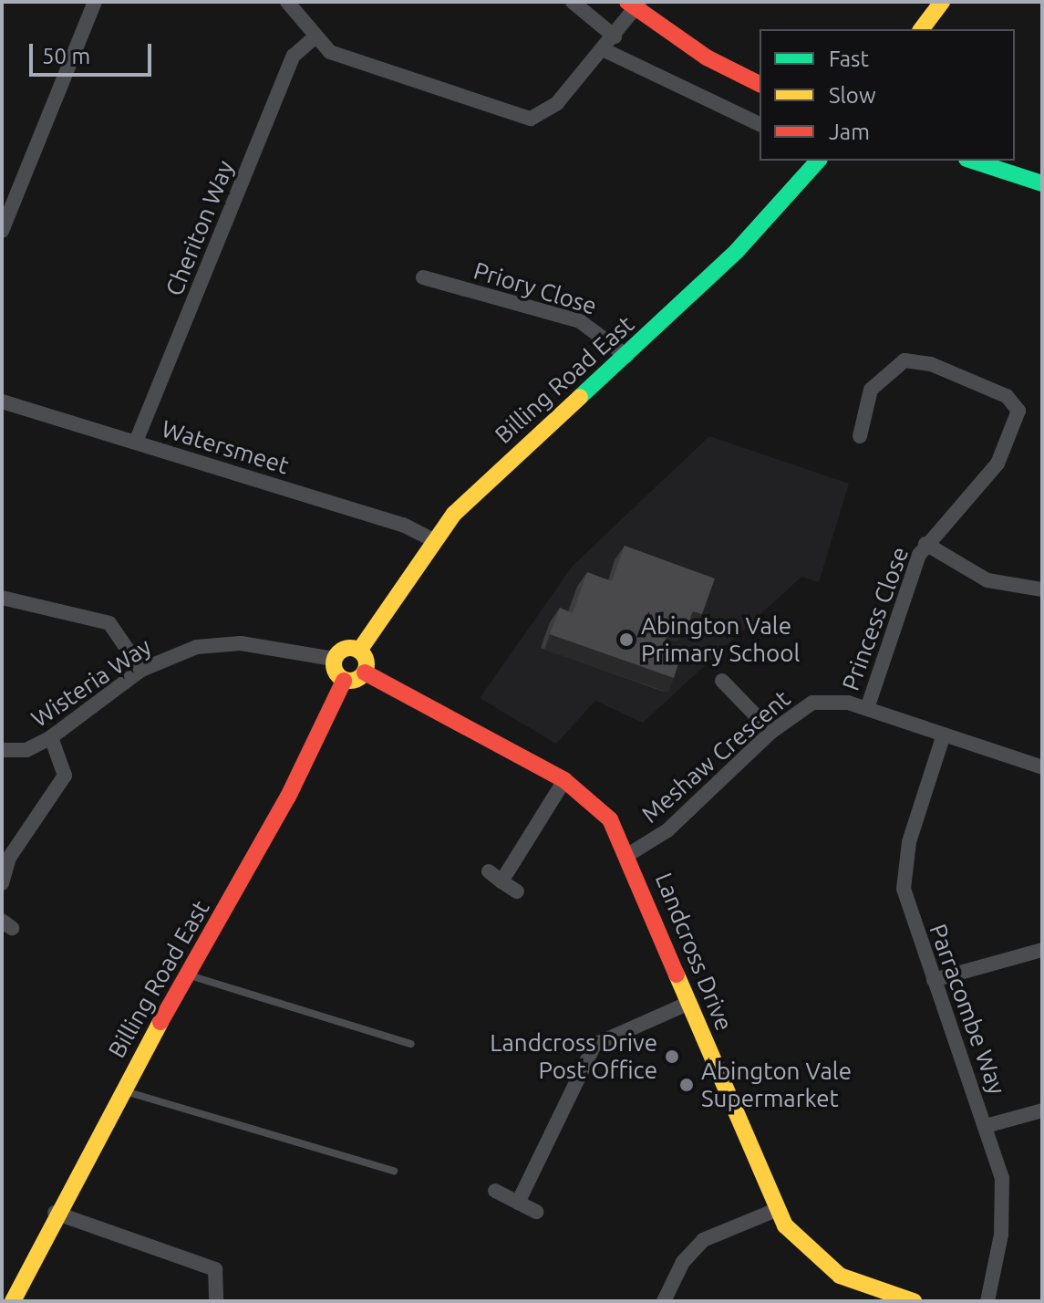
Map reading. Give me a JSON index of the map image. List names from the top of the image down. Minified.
{"streets":{"street":["Cheriton Way","Priory Close","Billing Road East","Watersmeet","Princess Close","Wisteria Way","Meshaw Crescent","Landcross Drive","Parracombe Way"]},"crossings":[["Cheriton Way","Watersmeet"],["Priory Close","Billing Road East"],["Billing Road East","Watersmeet"],["Princess Close","Meshaw Crescent"],["Meshaw Crescent","Landcross Drive"],["Meshaw Crescent","Parracombe Way"]],"places":["Abington Vale Primary School","Landcross Drive Post Office","Abington Vale Supermarket"],"legend":["Fast","Slow","Jam"],"scale_bar":"50 m"}
